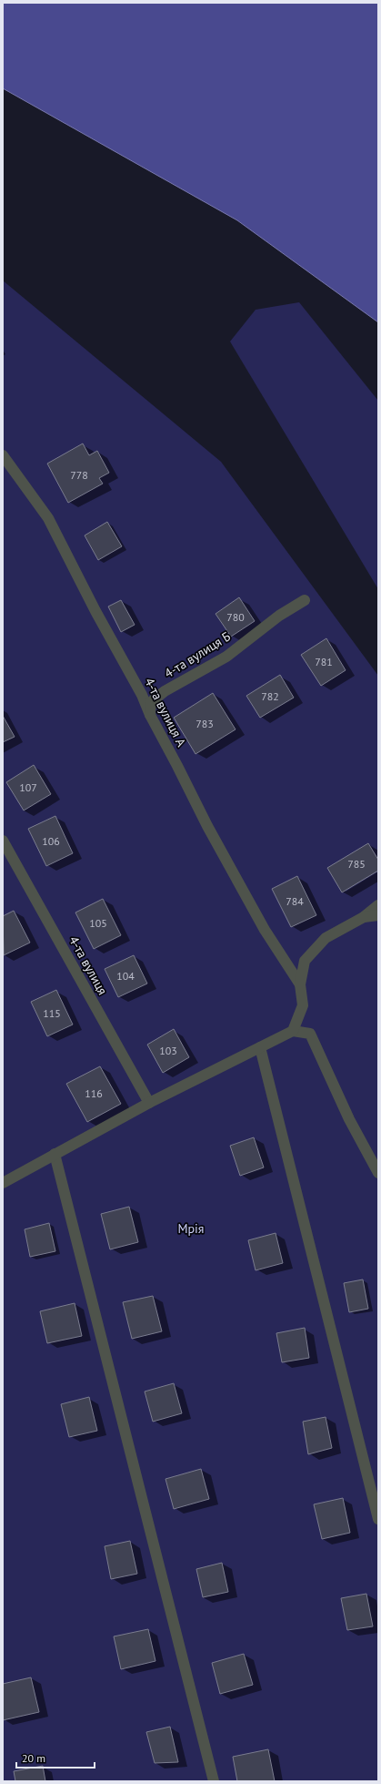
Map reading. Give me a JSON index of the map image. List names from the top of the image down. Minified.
{"streets":{"street":["4-та вулиця Б","4-та вулиця А","4-та вулиця"]},"crossings":[["4-та вулиця Б","4-та вулиця А"]],"parks":["Мрія"],"house_numbers":["778","780","781","782","783","107","106","785","784","105","104","115","103","116"],"scale_bar":"20 m"}
